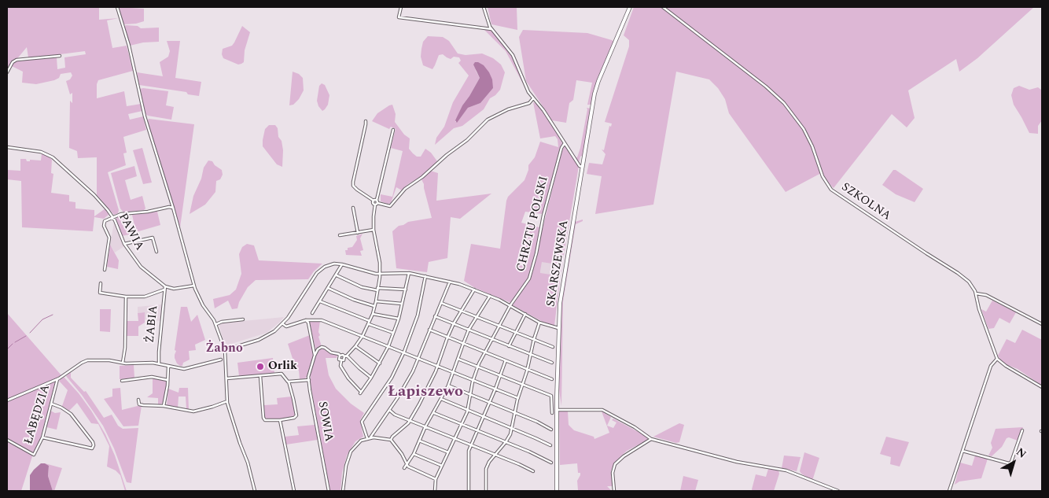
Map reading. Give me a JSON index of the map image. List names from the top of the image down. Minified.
{"streets":{"main road":["SKARSZEWSKA"],"street":["SZKOLNA","CHRZTU POLSKI","PAWIA","ŻABIA","ŁABĘDZIA","SOWIA"]},"crossings":[["PAWIA","ŻABIA"]],"districts":["Żabno","Łapiszewo"],"places":["Orlik"],"north":"top right"}
